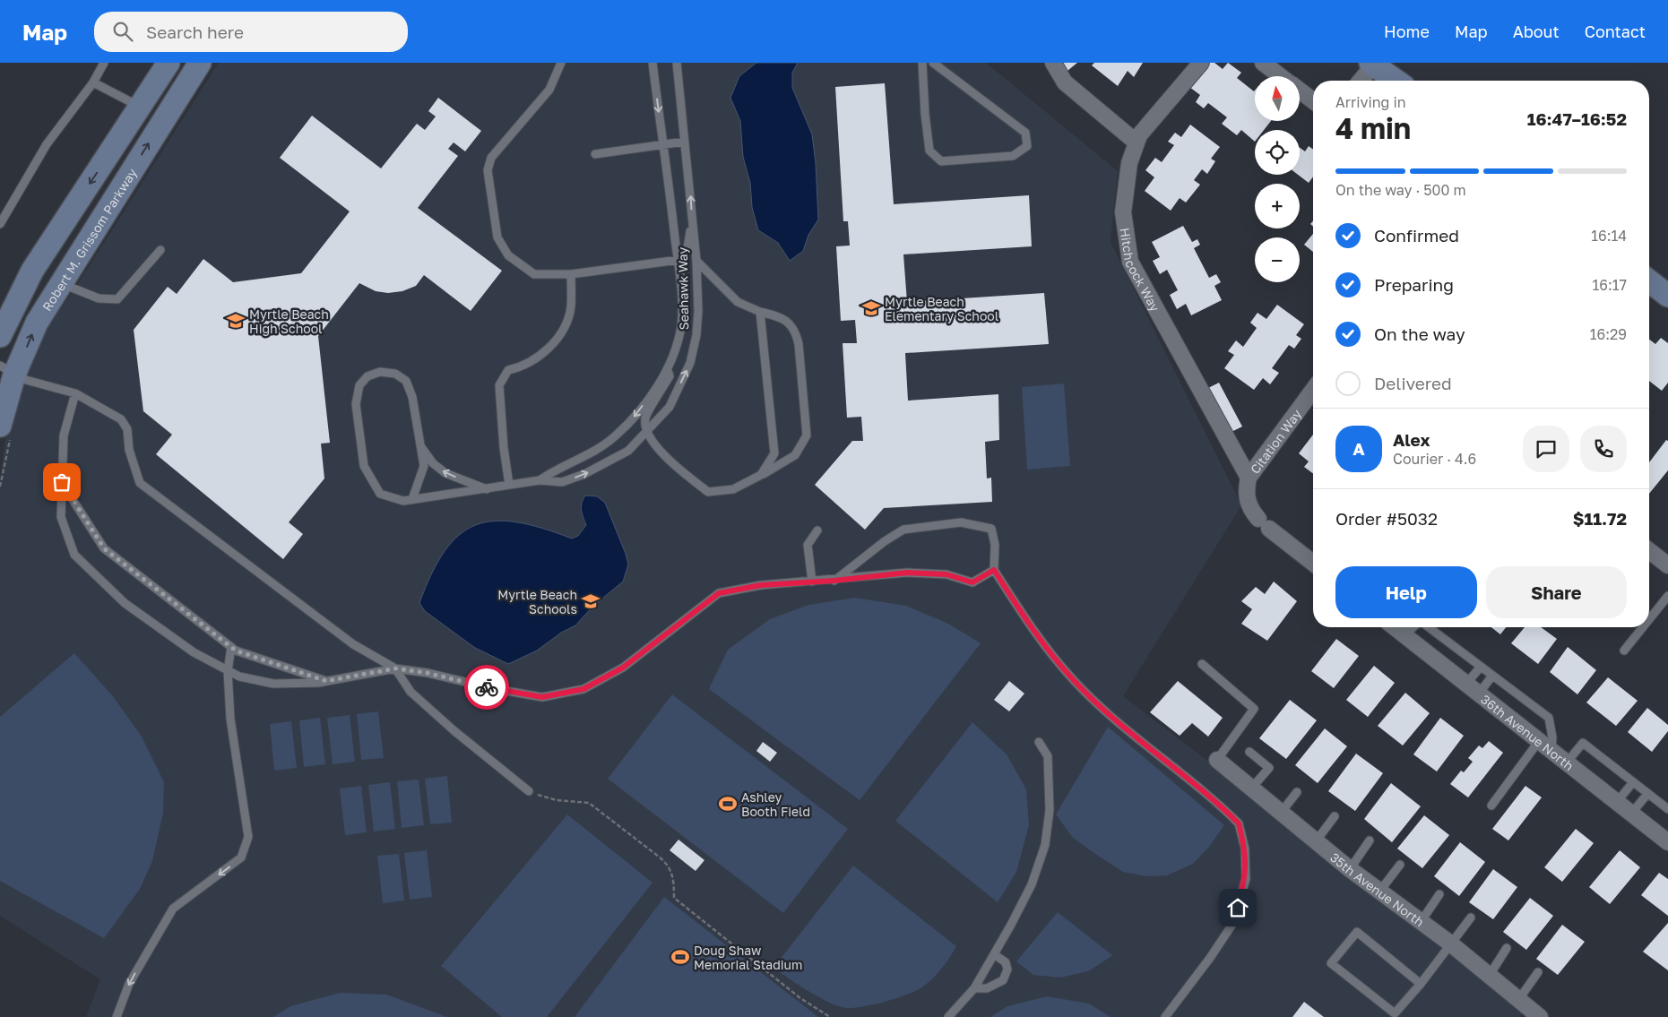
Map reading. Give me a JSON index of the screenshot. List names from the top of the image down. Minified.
{"streets":{"main road":["Robert M. Grissom Parkway"],"street":["Hitchcock Way","Citation Way","36th Avenue North","35th Avenue North"],"lane":["Seahawk Way"]},"crossings":[["Hitchcock Way","Citation Way"]],"places":{"school or university":["Myrtle Beach Elementary School","Myrtle Beach High School","Myrtle Beach Schools"],"sports":["Ashley Booth Field","Doug Shaw Memorial Stadium"]},"north":"top","page":{"header":"Map","search":"Search here","nav":["Home","Map","About","Contact"],"map_buttons":["+","−"],"heading":["4 min","Arriving in","16:47–16:52"],"panel":["Alex","Courier · 4.6","Order #5032","$11.72"],"bar":"On the way · 500 m","list":[["Confirmed","16:14"],["Preparing","16:17"],["On the way","16:29"],"Delivered"],"round":"A","buttons":["Help","Share"]}}
